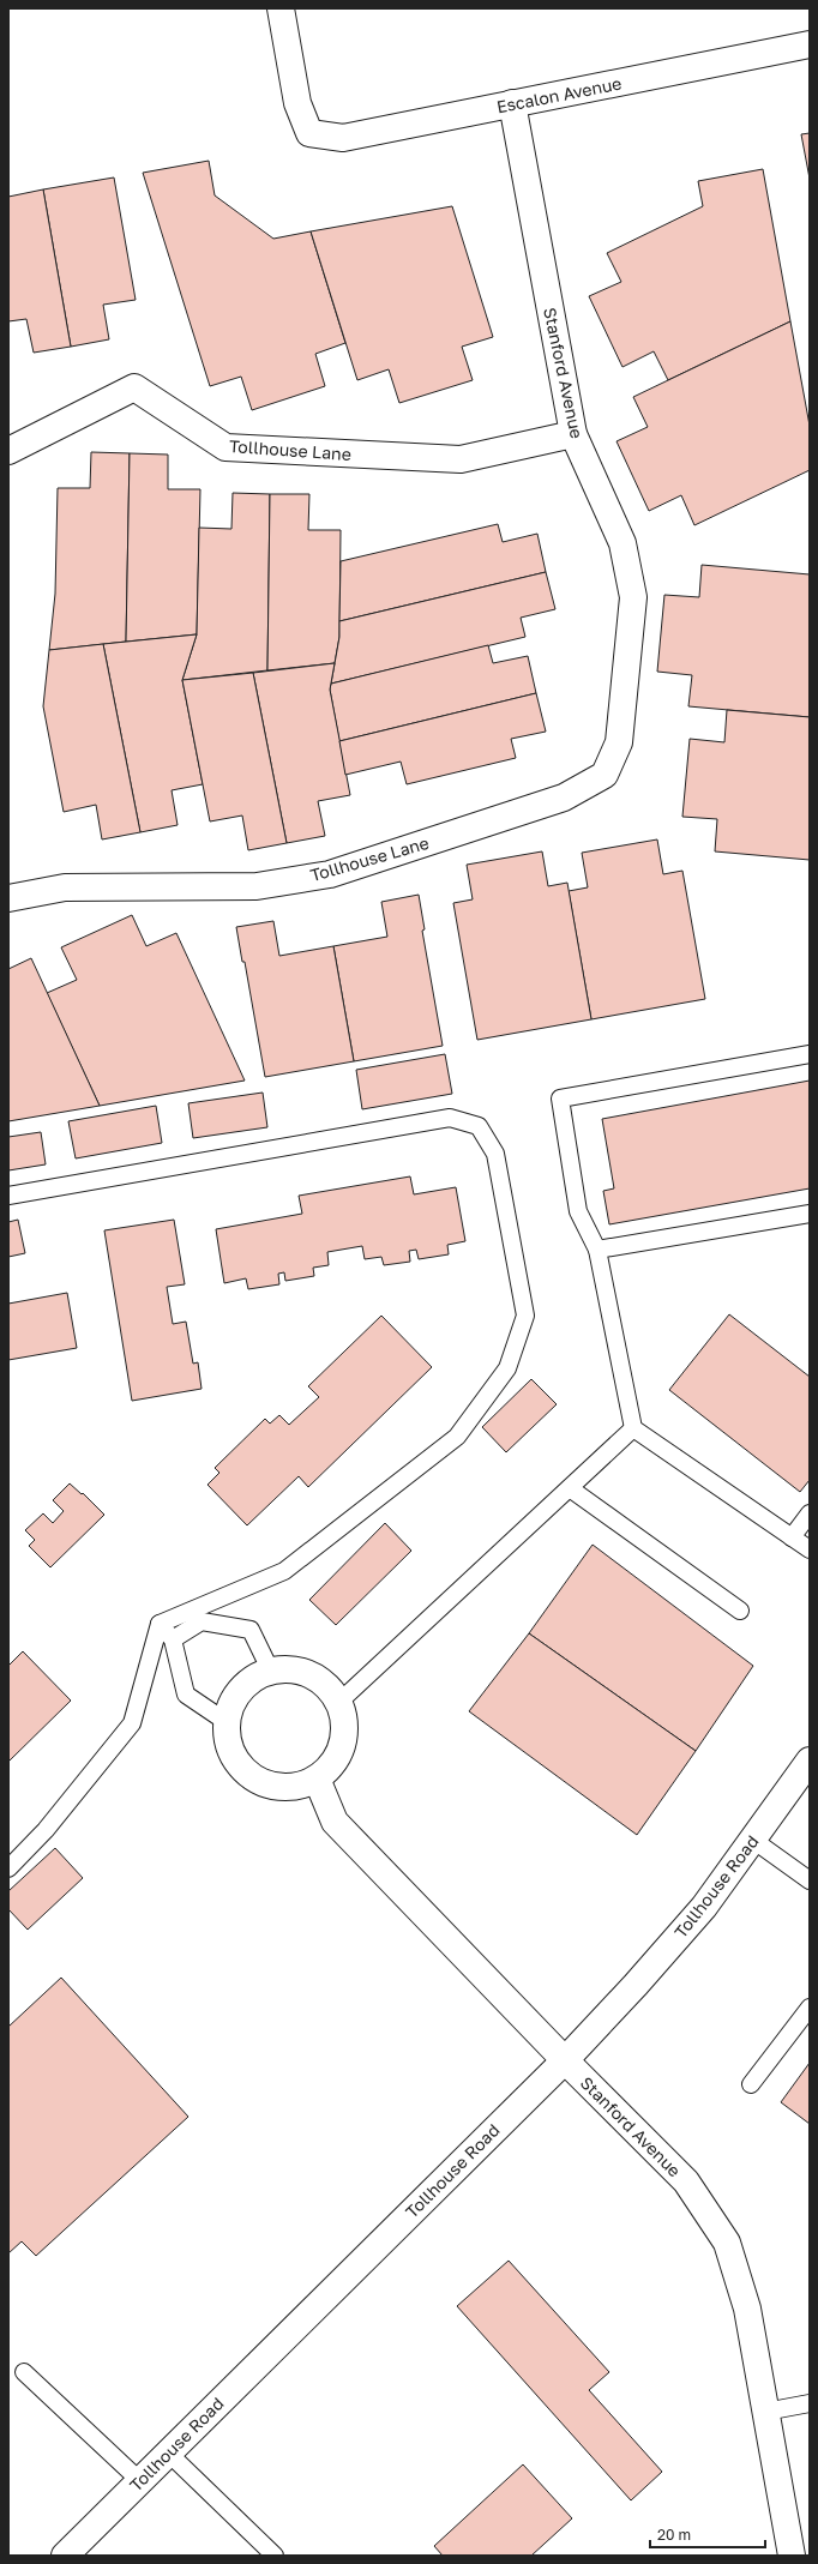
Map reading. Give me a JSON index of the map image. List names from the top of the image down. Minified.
{"streets":{"street":["Escalon Avenue","Stanford Avenue","Tollhouse Lane","Tollhouse Road"]},"crossings":[["Escalon Avenue","Stanford Avenue"],["Stanford Avenue","Tollhouse Lane"],["Stanford Avenue","Tollhouse Road"]],"scale_bar":"20 m"}
